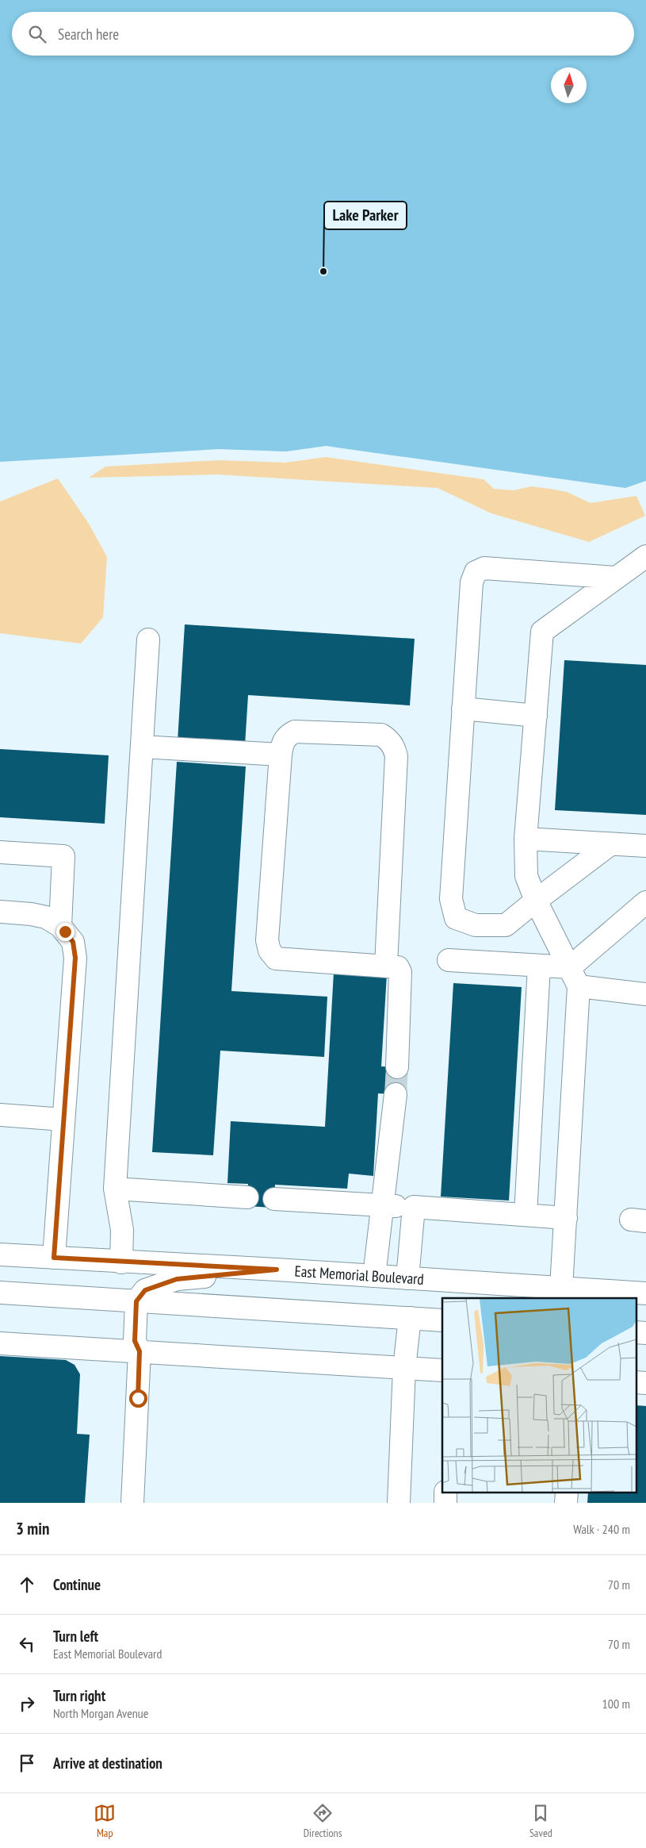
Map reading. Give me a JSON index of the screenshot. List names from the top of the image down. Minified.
{"streets":{"main road":["East Memorial Boulevard"]},"places":["Lake Parker"],"north":"top","page":{"search":"Search here","heading":["3 min","Walk · 240 m"],"list":[["Continue","70 m"],["Turn left","East Memorial Boulevard","70 m"],["Turn right","North Morgan Avenue","100 m"],"Arrive at destination"],"nav":["Map","Directions","Saved"]}}
